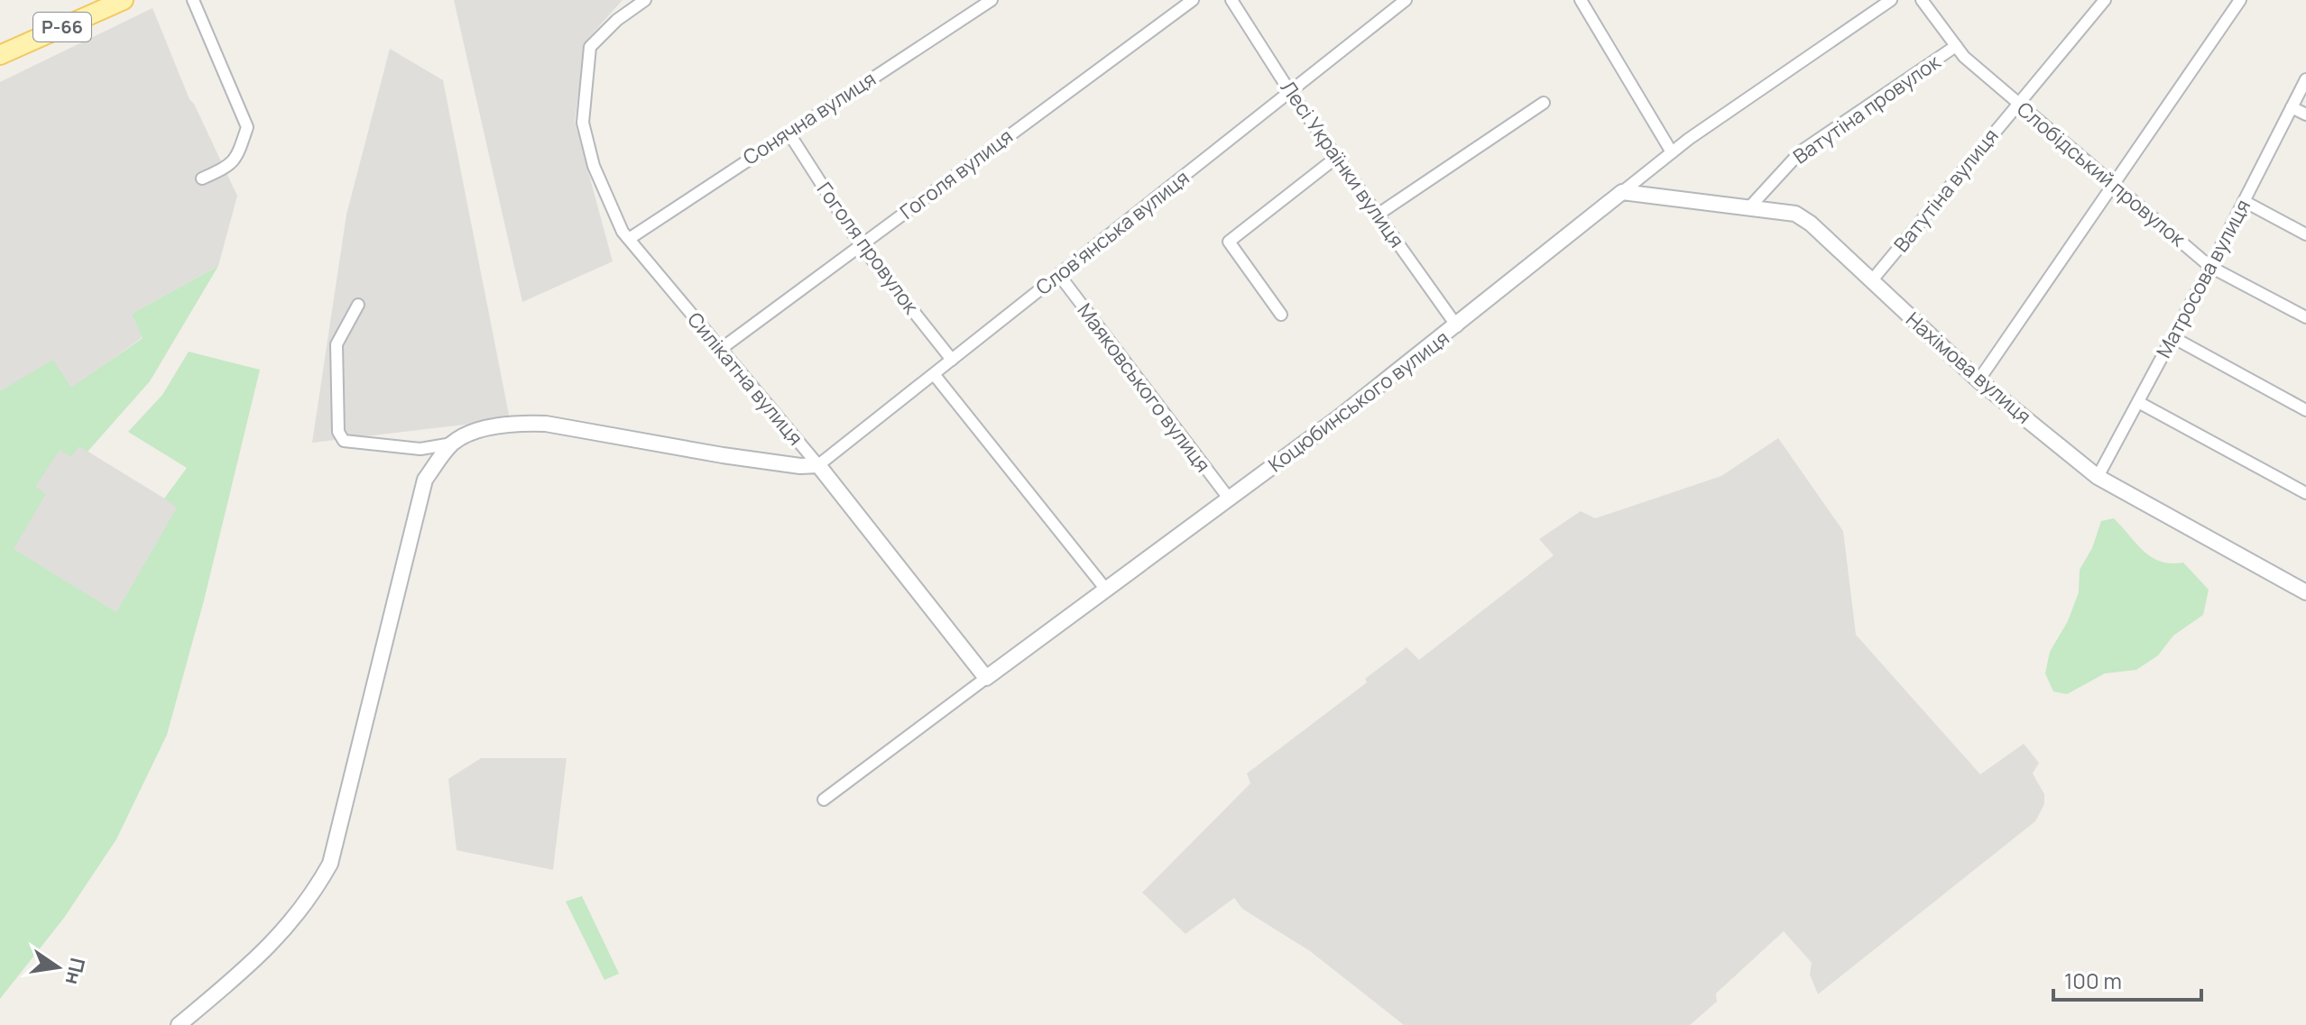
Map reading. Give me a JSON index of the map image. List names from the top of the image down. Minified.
{"streets":{"main road":["Р-66"],"street":["Ватутіна провулок","Сонячна вулиця","Лесі Українки вулиця","Гоголя вулиця","Слобідський провулок","Ватутіна вулиця","Слов’янська вулиця","Гоголя провулок","Матросова вулиця","Нахімова вулиця","Силікатна вулиця","Маяковського вулиця","Коцюбинського вулиця"]},"crossings":[["Ватутіна провулок","Слобідський провулок"],["Ватутіна провулок","Нахімова вулиця"],["Сонячна вулиця","Гоголя провулок"],["Сонячна вулиця","Силікатна вулиця"],["Лесі Українки вулиця","Слов’янська вулиця"],["Лесі Українки вулиця","Коцюбинського вулиця"],["Гоголя вулиця","Гоголя провулок"],["Гоголя вулиця","Силікатна вулиця"],["Слобідський провулок","Ватутіна вулиця"],["Слобідський провулок","Матросова вулиця"],["Ватутіна вулиця","Нахімова вулиця"],["Слов’янська вулиця","Гоголя провулок"],["Слов’янська вулиця","Силікатна вулиця"],["Слов’янська вулиця","Маяковського вулиця"],["Матросова вулиця","Нахімова вулиця"],["Нахімова вулиця","Коцюбинського вулиця"],["Силікатна вулиця","Коцюбинського вулиця"],["Маяковського вулиця","Коцюбинського вулиця"]],"scale_bar":"100 m","north":"right"}
